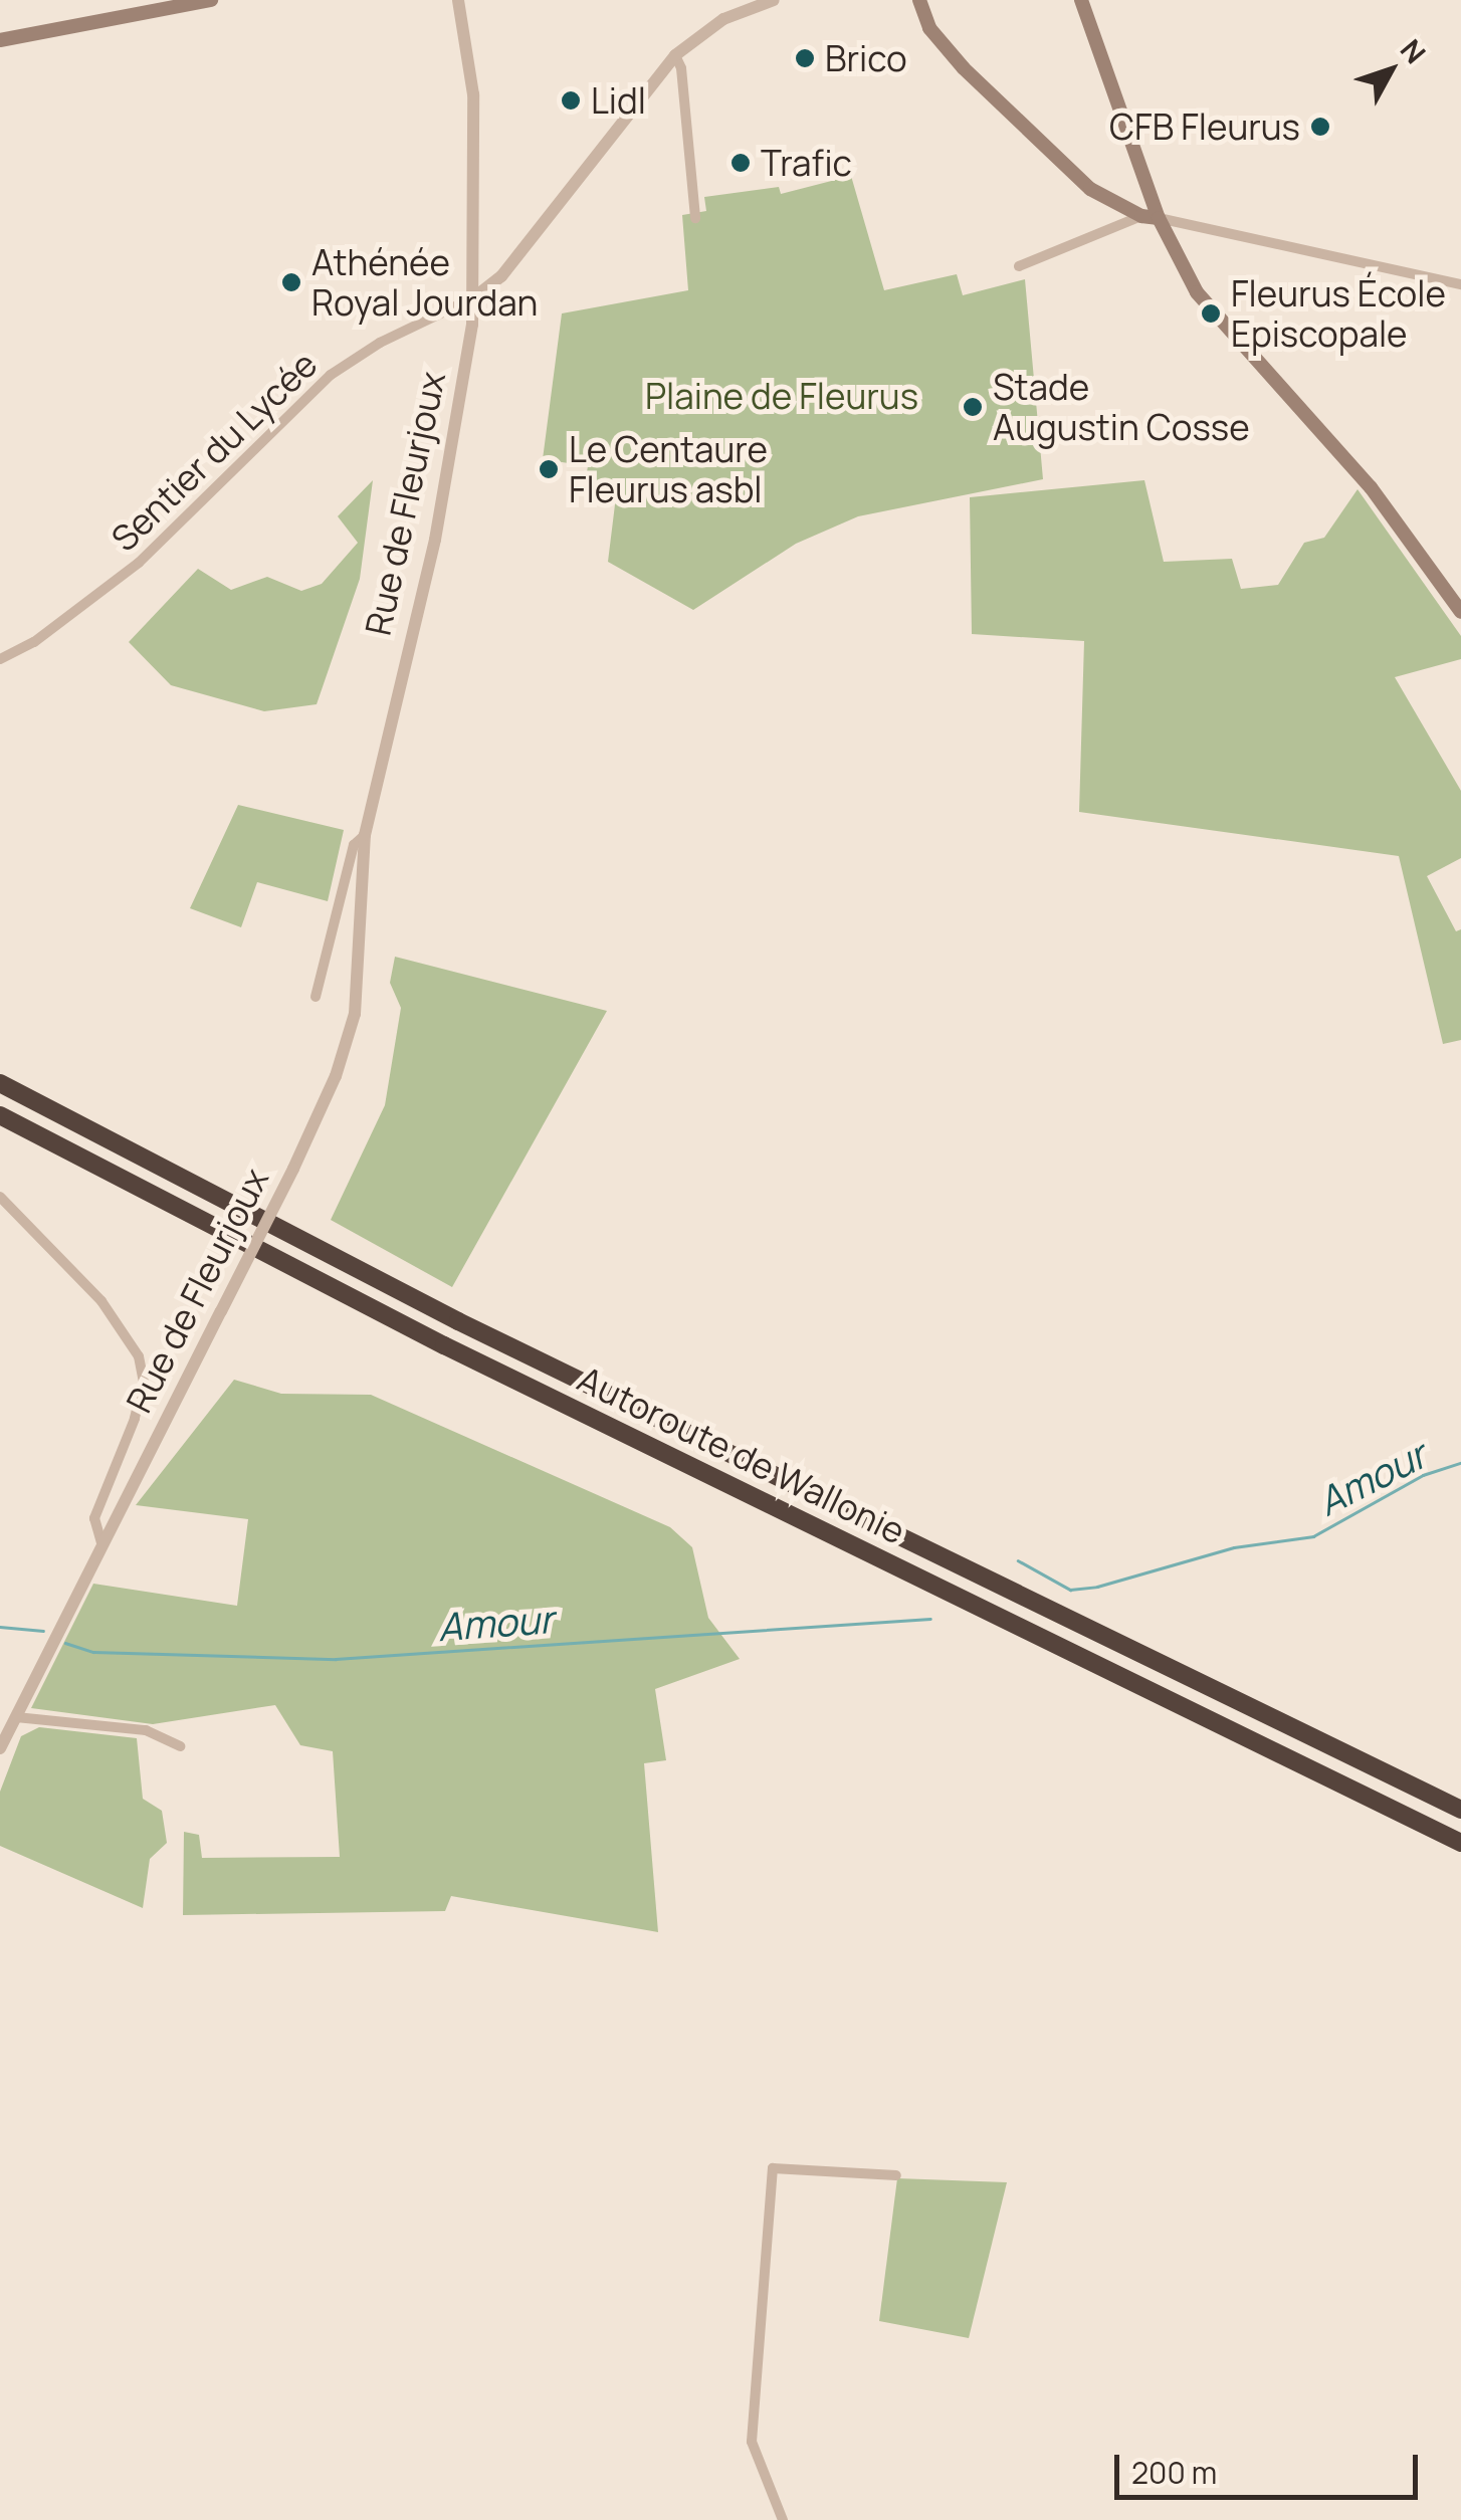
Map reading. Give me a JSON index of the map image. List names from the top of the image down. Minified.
{"streets":{"highway":["Autoroute de Wallonie"],"street":["Sentier du Lycée","Rue de Fleurjoux"]},"crossings":[["Sentier du Lycée","Rue de Fleurjoux"]],"water":["Amour"],"parks":["Plaine de Fleurus"],"places":["Brico","Lidl","CFB Fleurus","Trafic","Athénée Royal Jourdan","Fleurus École Episcopale","Stade Augustin Cosse","Le Centaure Fleurus asbl"],"scale_bar":"200 m","north":"top right"}
